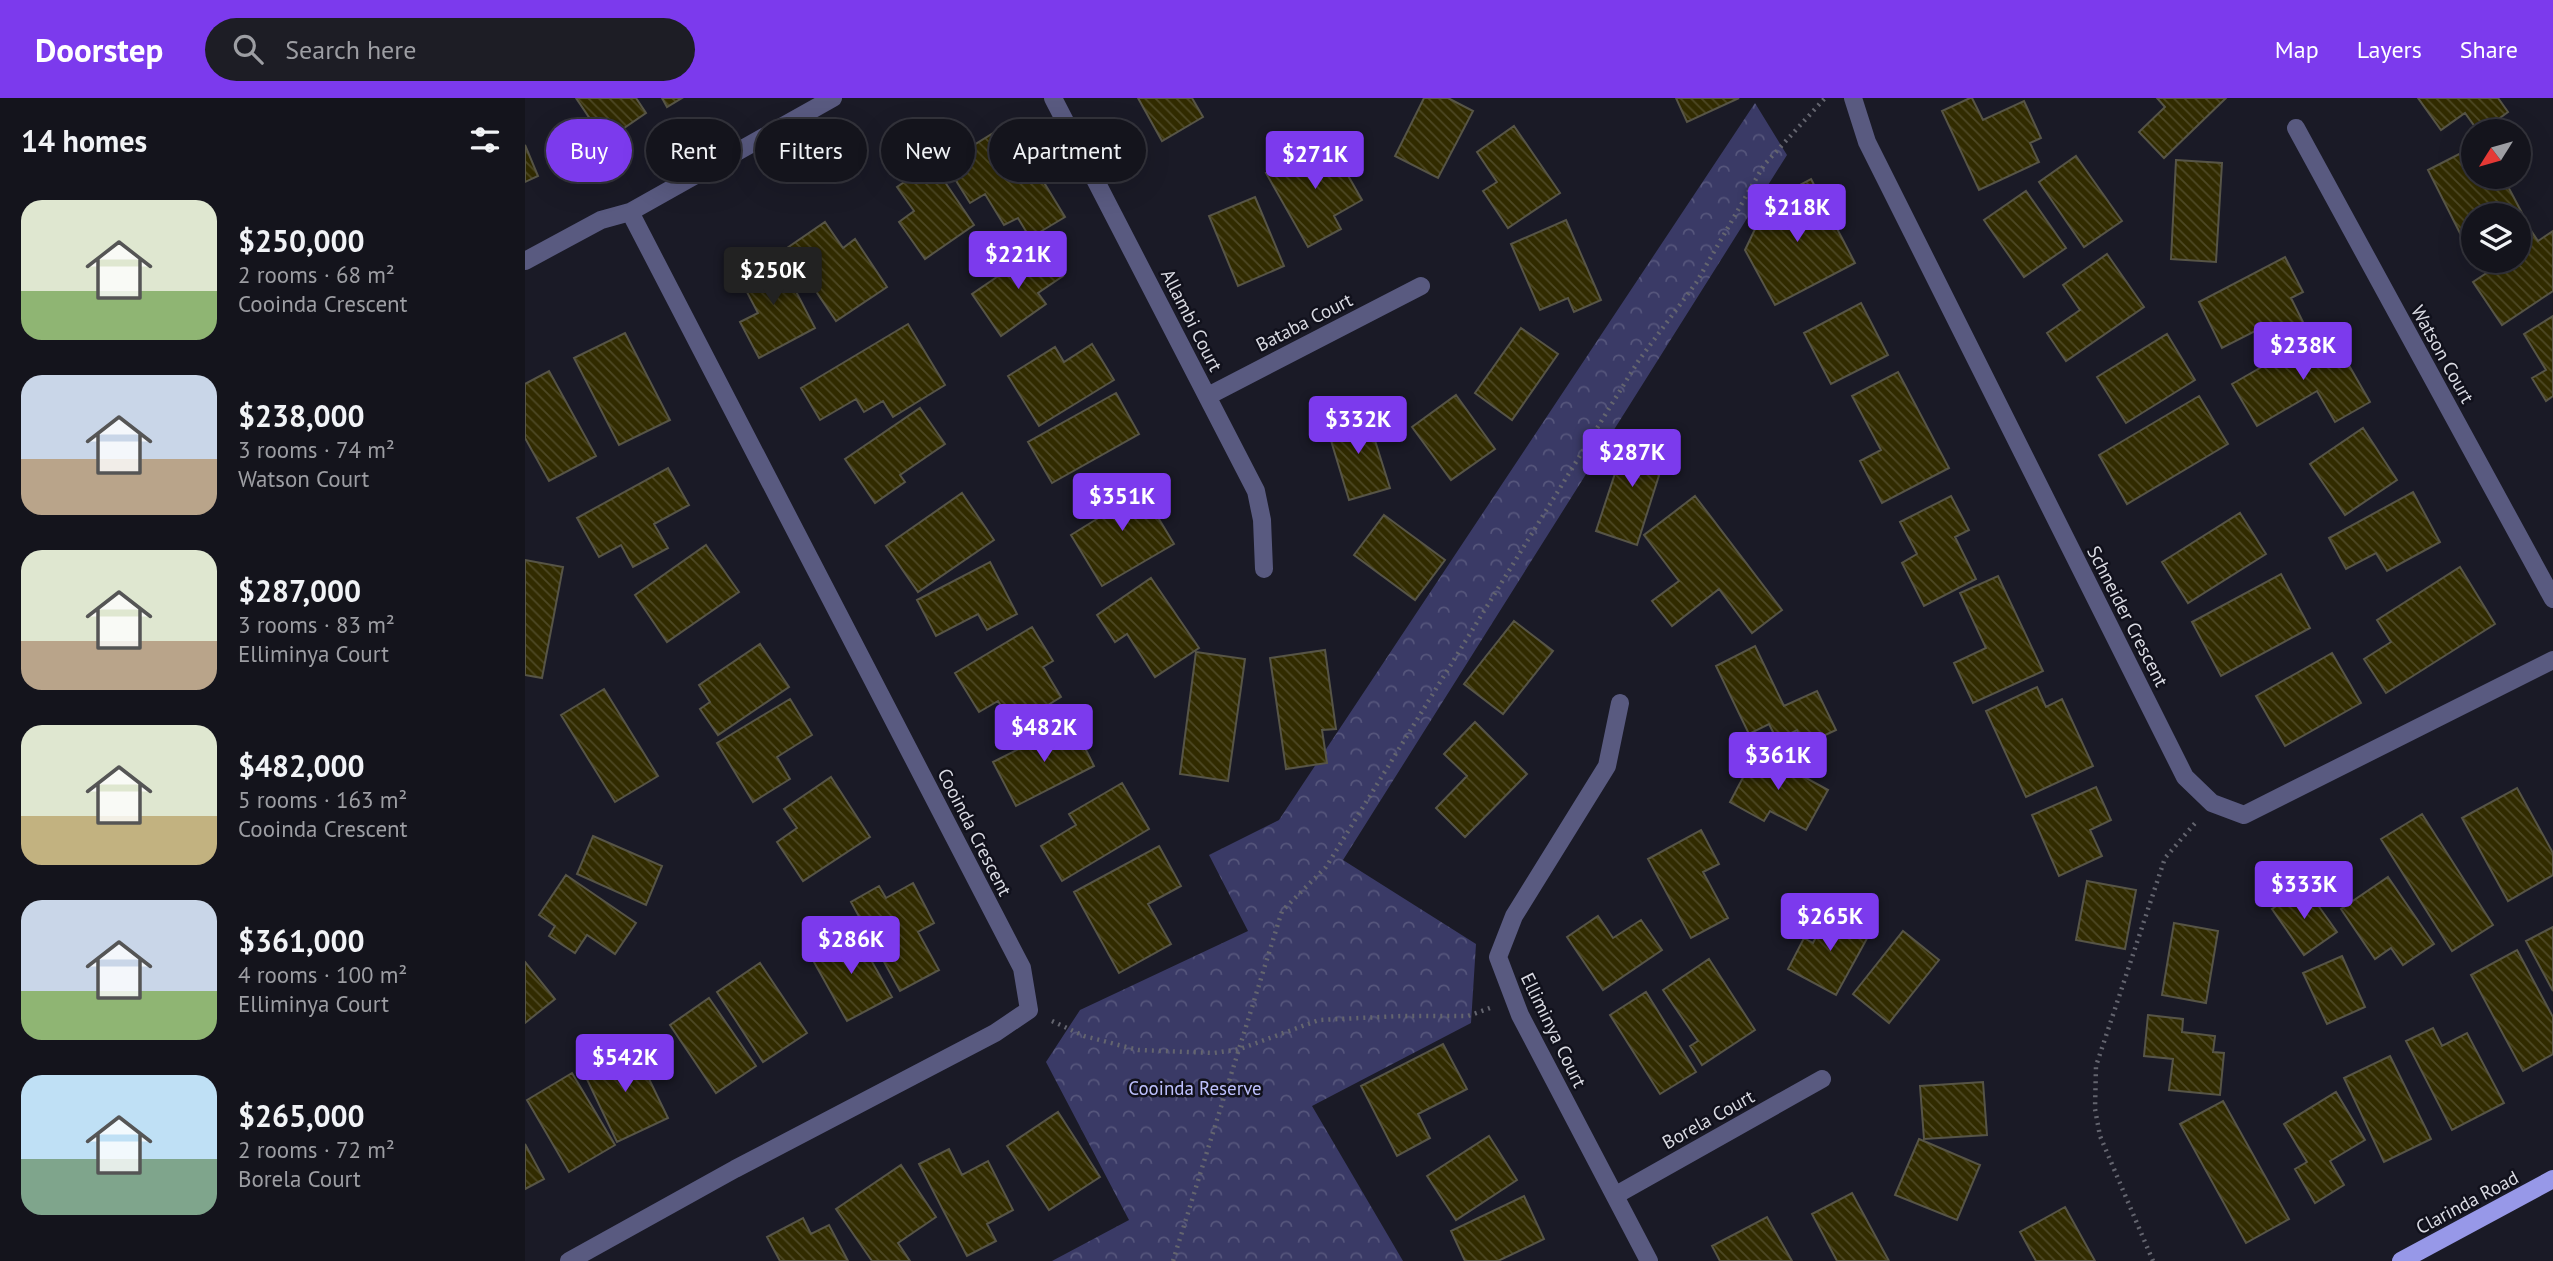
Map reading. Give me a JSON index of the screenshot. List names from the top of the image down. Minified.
{"streets":{"main road":["Clarinda Road"],"street":["Allambi Court","Bataba Court","Watson Court","Schneider Crescent","Cooinda Crescent","Elliminya Court","Borela Court"]},"crossings":[["Allambi Court","Bataba Court"],["Elliminya Court","Borela Court"]],"parks":["Cooinda Reserve"],"north":"bottom left","page":{"header":"Doorstep","search":"Search here","nav":["Map","Layers","Share"],"heading":"14 homes","chip":["Buy","Rent","Filters","New","Apartment"],"price":["$271K","$218K","$221K","$250K","$238K","$332K","$287K","$351K","$482K","$361K","$333K","$265K","$286K","$542K"],"list":[{"name":"$250,000","note":"2 rooms · 68 m² · Cooinda Crescent"},{"name":"$238,000","note":"3 rooms · 74 m² · Watson Court"},{"name":"$287,000","note":"3 rooms · 83 m² · Elliminya Court"},{"name":"$482,000","note":"5 rooms · 163 m² · Cooinda Crescent"},{"name":"$361,000","note":"4 rooms · 100 m² · Elliminya Court"},{"name":"$265,000","note":"2 rooms · 72 m² · Borela Court"}]}}
